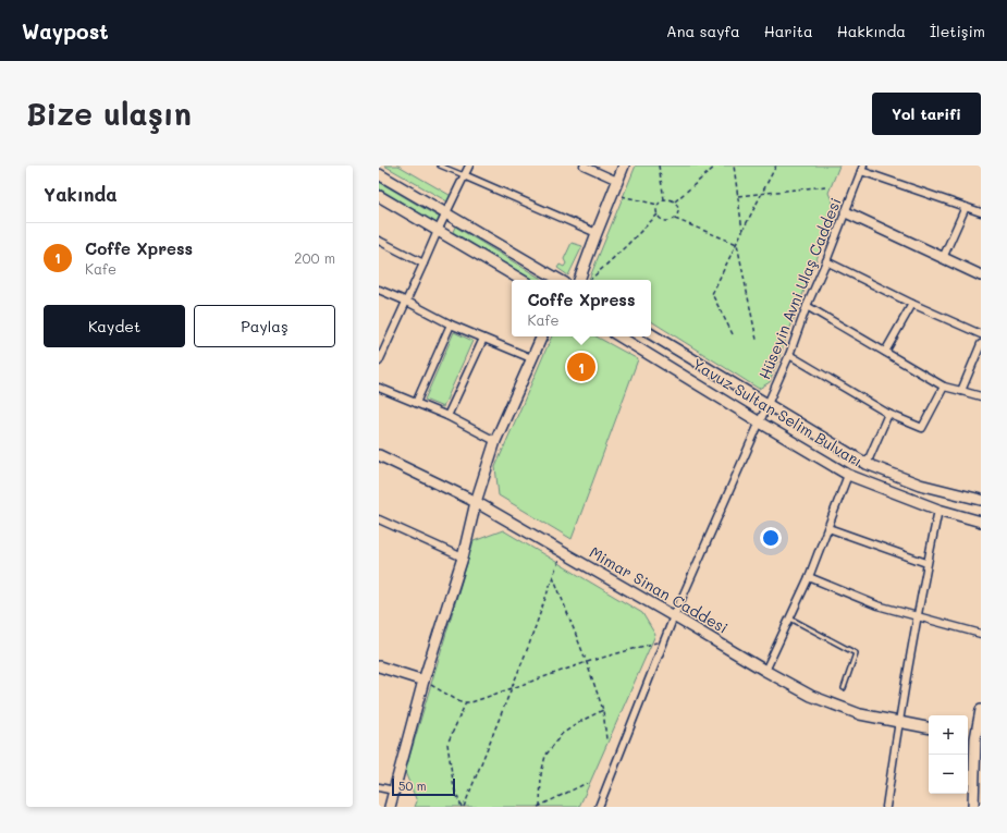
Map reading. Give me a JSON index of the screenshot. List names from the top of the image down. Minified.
{"streets":{"main road":["Yavuz Sultan Selim Bulvarı","Mimar Sinan Caddesi"],"street":["Hüseyin Avni Ulaş Caddesi"]},"crossings":[["Hüseyin Avni Ulaş Caddesi","Yavuz Sultan Selim Bulvarı"],["Hüseyin Avni Ulaş Caddesi","Mimar Sinan Caddesi"]],"scale_bar":"50 m","page":{"header":"Waypost","nav":["Ana sayfa","Harita","Hakkında","İletişim"],"buttons":["Yol tarifi",["Kaydet","Paylaş"]],"title":"Bize ulaşın","heading":"Yakında","list":[{"mark":"1","name":"Coffe Xpress","note":"Kafe","value":"200 m"}],"popup":["Coffe Xpress","Kafe"],"pins":"1","map_buttons":["+","−"],"scale":"50 m"}}
